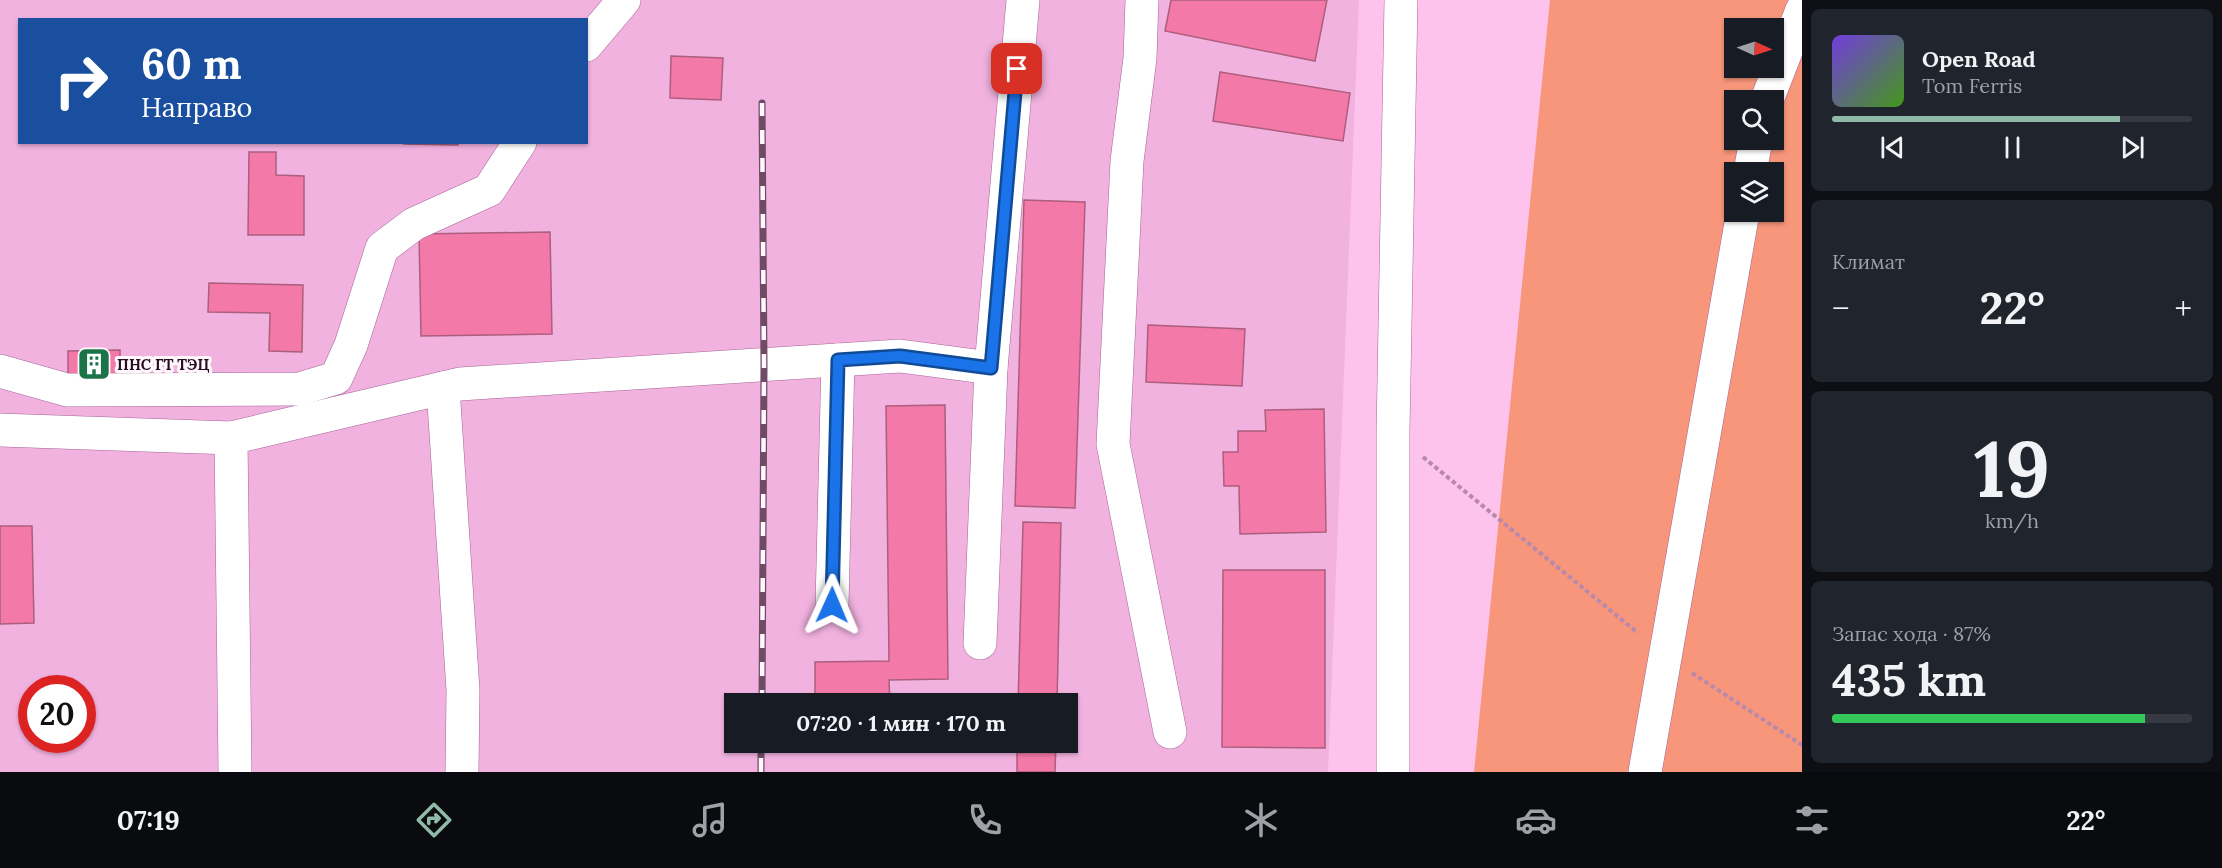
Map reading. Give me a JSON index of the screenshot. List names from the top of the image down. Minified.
{"places":{"building":["ПНС ГТ ТЭЦ"]},"north":"right","page":{"turn":["60 m","Направо"],"song":["Open Road","Tom Ferris"],"tile":["Климат",["19","km/h"],["Запас хода · 87%","435 km"]],"heat":["−","22°","+"],"limit":"20","trip":"07:20 · 1 мин · 170 m","tabs":["07:19","22°"]}}
